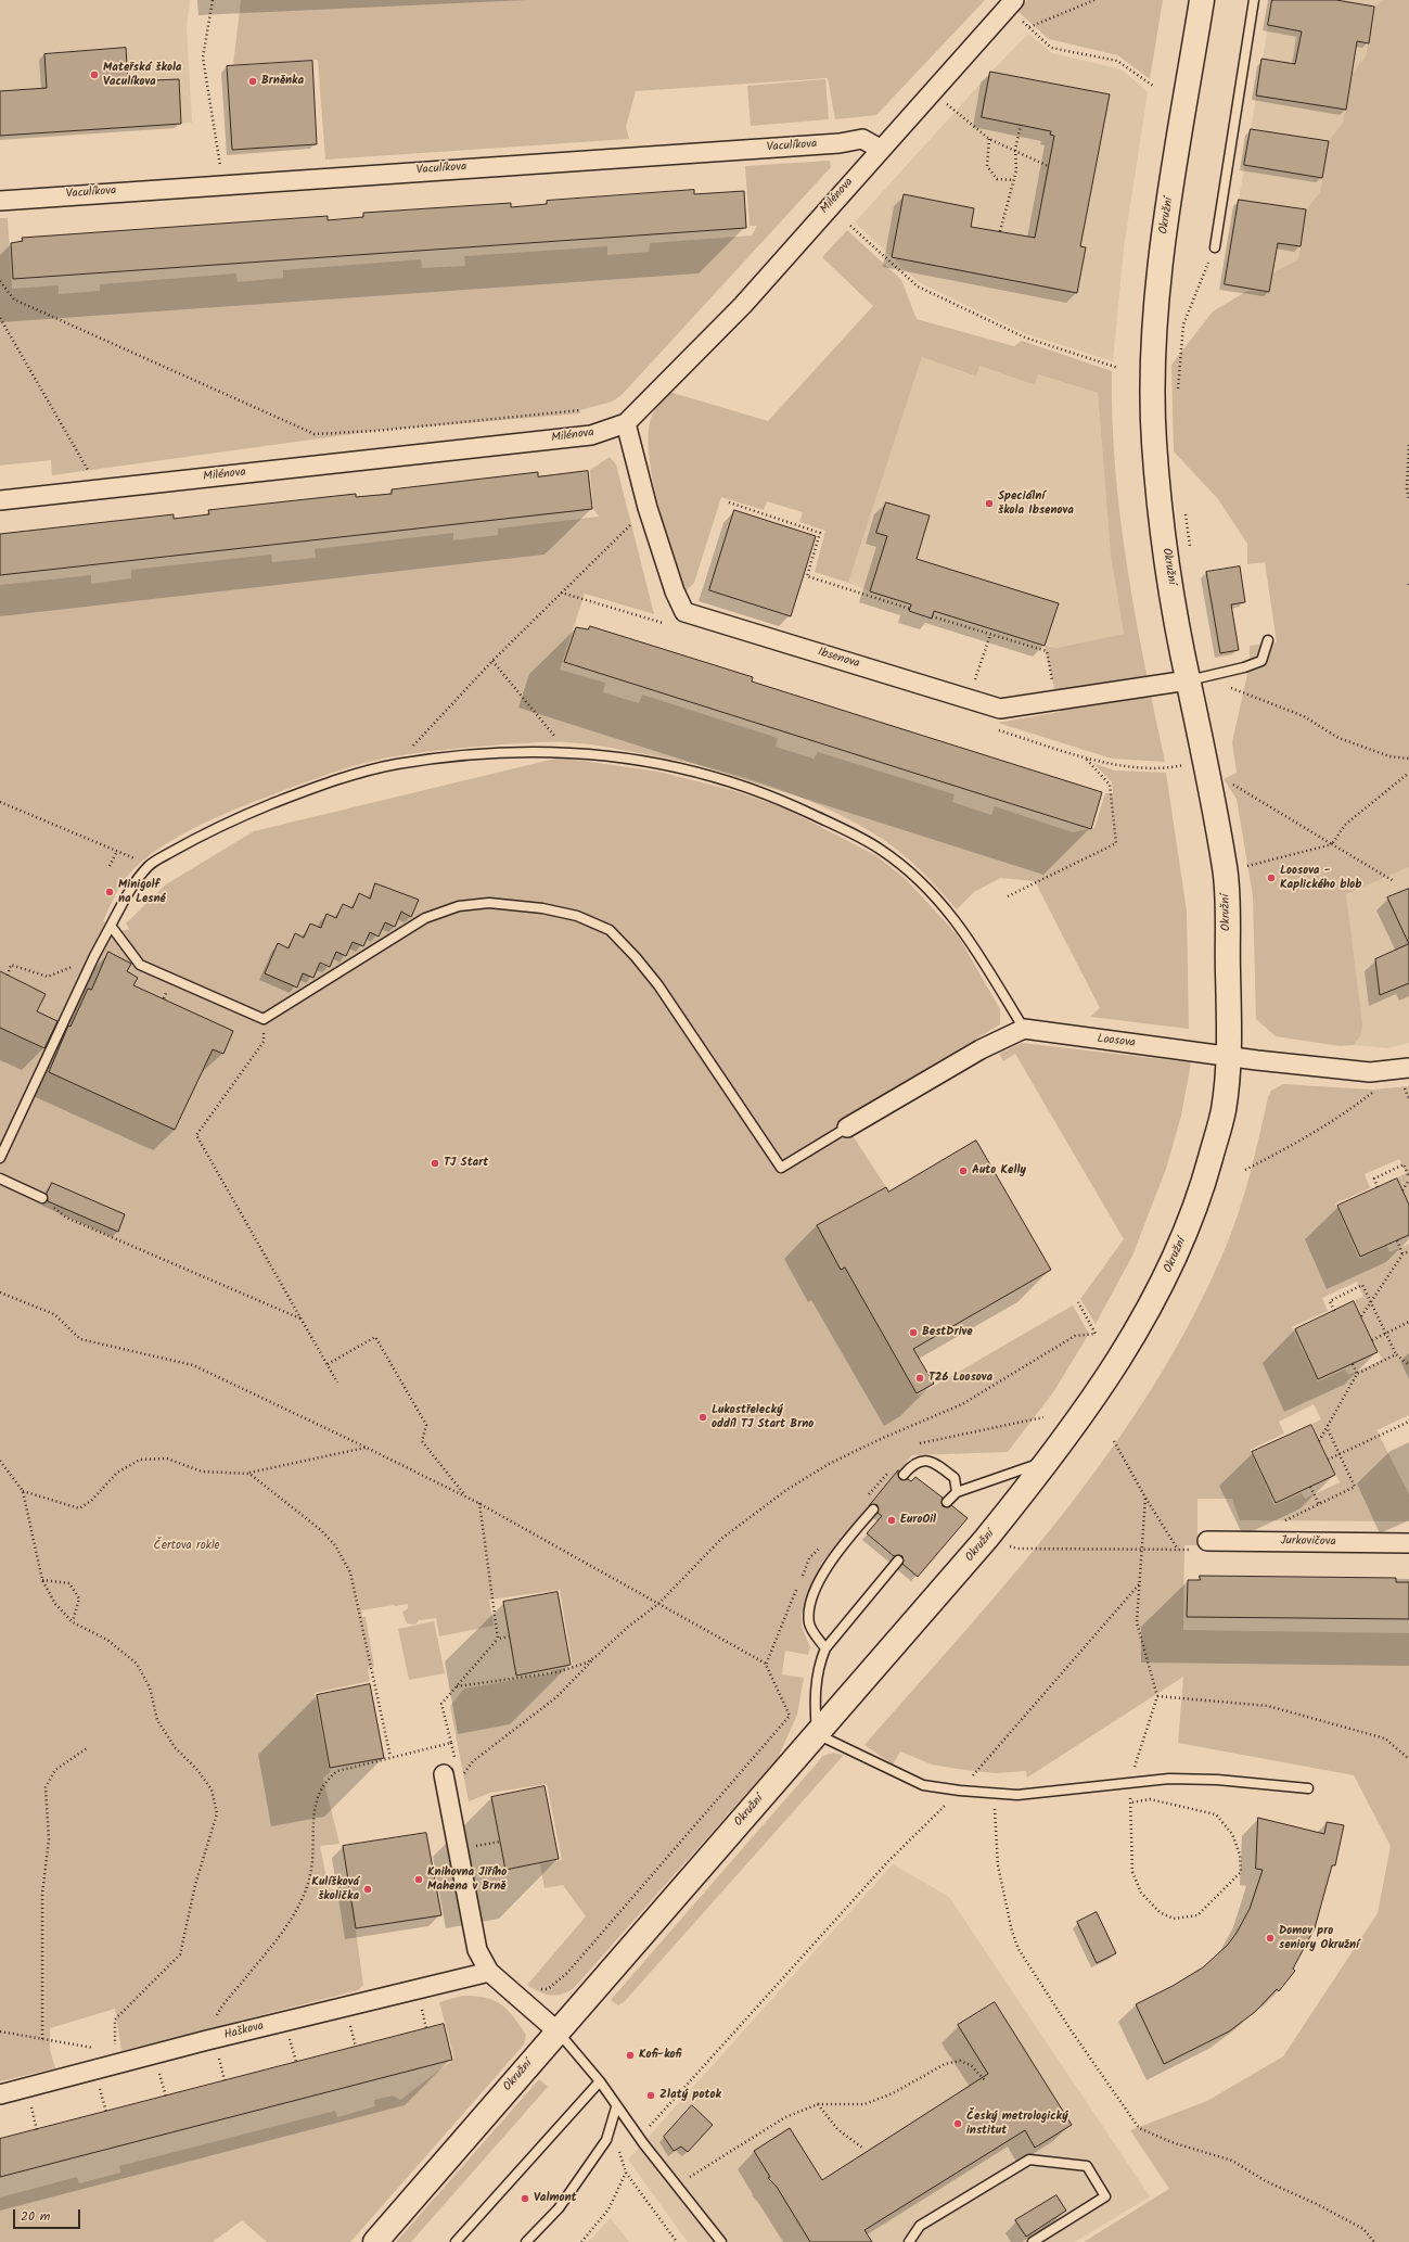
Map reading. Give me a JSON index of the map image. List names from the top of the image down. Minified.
{"streets":{"street":["Vaculíkova","Milénova","Okružní","Ibsenova","Loosova","Jurkovičova","Haškova"]},"crossings":[["Vaculíkova","Milénova"],["Milénova","Ibsenova"],["Okružní","Ibsenova"],["Okružní","Loosova"]],"parks":["Čertova rokle"],"places":["Mateřská škola Vaculíkova","Brněnka","Speciální škola Ibsenova","Loosova - Kaplického blob","Minigolf na Lesné","TJ Start","Auto Kelly","BestDrive","T26 Loosova","Lukostřelecký oddíl TJ Start Brno","EuroOil","Knihovna Jiřího Mahena v Brně","Kulíšková školička","Domov pro seniory Okružní","Kofi-kofi","Zlatý potok","Český metrologický institut","Valmont"],"scale_bar":"20 m"}
